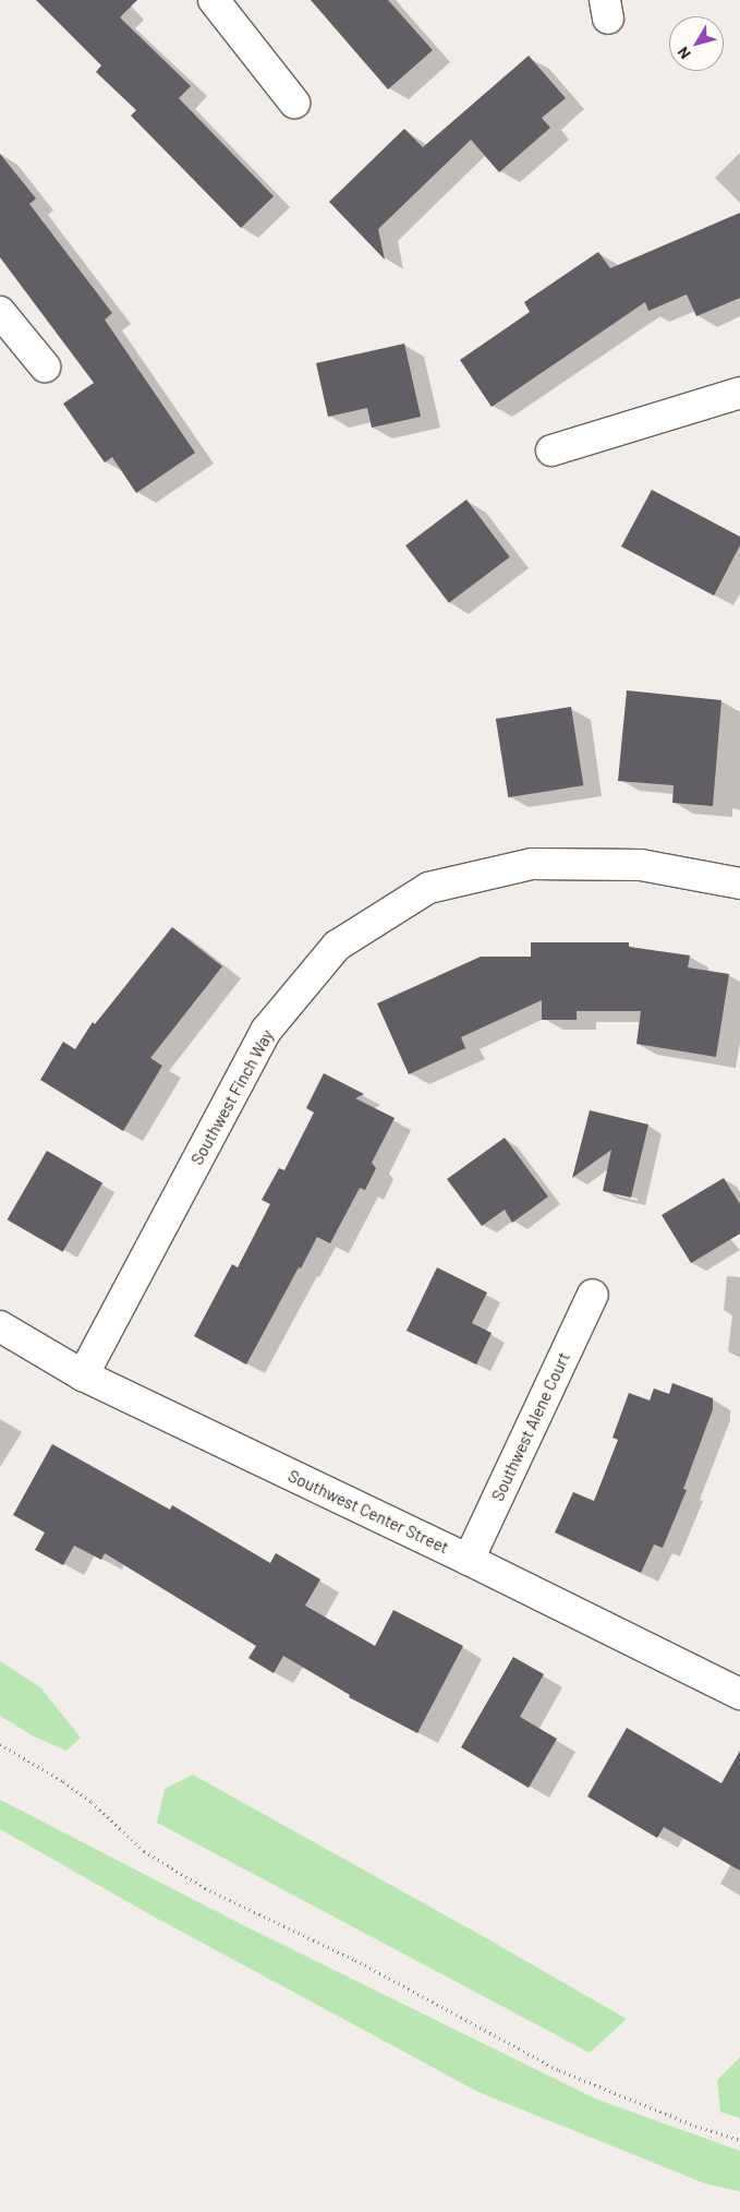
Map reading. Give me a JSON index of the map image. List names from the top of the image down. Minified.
{"streets":{"street":["Southwest Finch Way","Southwest Alene Court","Southwest Center Street"]},"crossings":[["Southwest Finch Way","Southwest Center Street"],["Southwest Alene Court","Southwest Center Street"]],"north":"bottom left"}
